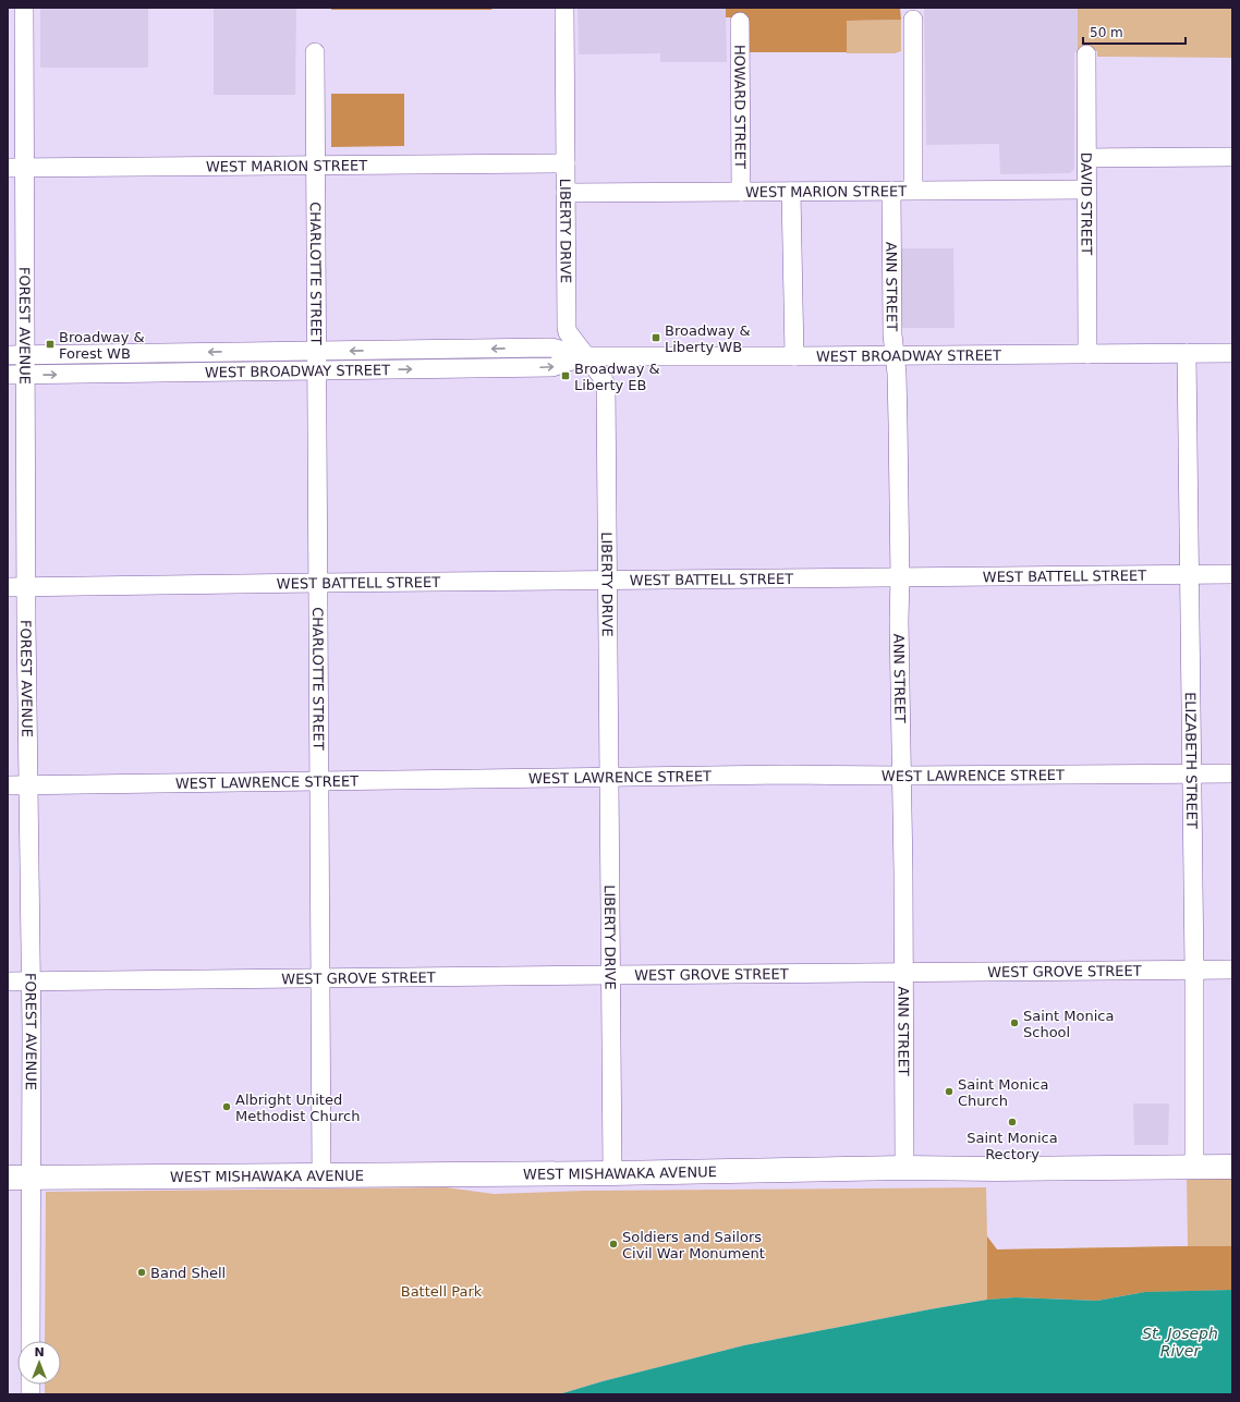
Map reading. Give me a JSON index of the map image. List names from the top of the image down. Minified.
{"streets":{"main road":["WEST MISHAWAKA AVENUE"],"street":["HOWARD STREET","WEST MARION STREET","DAVID STREET","LIBERTY DRIVE","CHARLOTTE STREET","ANN STREET","FOREST AVENUE","WEST BROADWAY STREET","WEST BATTELL STREET","ELIZABETH STREET","WEST LAWRENCE STREET","WEST GROVE STREET"]},"crossings":[["HOWARD STREET","WEST MARION STREET"],["WEST MARION STREET","DAVID STREET"],["WEST MARION STREET","LIBERTY DRIVE"],["WEST MARION STREET","CHARLOTTE STREET"],["WEST MARION STREET","ANN STREET"],["WEST MARION STREET","FOREST AVENUE"],["DAVID STREET","WEST BROADWAY STREET"],["LIBERTY DRIVE","WEST BROADWAY STREET"],["LIBERTY DRIVE","WEST BATTELL STREET"],["LIBERTY DRIVE","WEST LAWRENCE STREET"],["LIBERTY DRIVE","WEST GROVE STREET"],["LIBERTY DRIVE","WEST MISHAWAKA AVENUE"],["CHARLOTTE STREET","WEST BROADWAY STREET"],["CHARLOTTE STREET","WEST BATTELL STREET"],["CHARLOTTE STREET","WEST LAWRENCE STREET"],["CHARLOTTE STREET","WEST GROVE STREET"],["CHARLOTTE STREET","WEST MISHAWAKA AVENUE"],["ANN STREET","WEST BROADWAY STREET"],["ANN STREET","WEST BATTELL STREET"],["ANN STREET","WEST LAWRENCE STREET"],["ANN STREET","WEST GROVE STREET"],["ANN STREET","WEST MISHAWAKA AVENUE"],["FOREST AVENUE","WEST BROADWAY STREET"],["FOREST AVENUE","WEST BATTELL STREET"],["FOREST AVENUE","WEST LAWRENCE STREET"],["FOREST AVENUE","WEST GROVE STREET"],["FOREST AVENUE","WEST MISHAWAKA AVENUE"],["WEST BROADWAY STREET","ELIZABETH STREET"],["WEST BATTELL STREET","ELIZABETH STREET"],["ELIZABETH STREET","WEST LAWRENCE STREET"],["ELIZABETH STREET","WEST GROVE STREET"],["ELIZABETH STREET","WEST MISHAWAKA AVENUE"]],"water":["St. Joseph River"],"parks":["Battell Park"],"places":{"transit":["Broadway & Liberty WB","Broadway & Forest WB","Broadway & Liberty EB"],"other":["Saint Monica School","Saint Monica Church","Albright United Methodist Church","Saint Monica Rectory","Soldiers and Sailors Civil War Monument","Band Shell"]},"scale_bar":"50 m","north":"top"}
